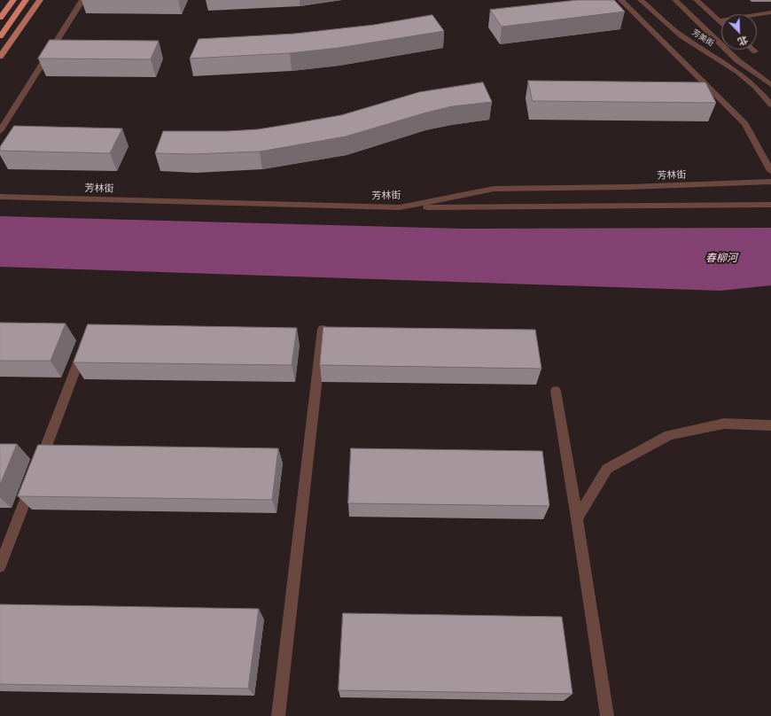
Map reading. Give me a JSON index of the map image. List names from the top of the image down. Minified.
{"streets":{"street":["芳美街","芳林街"]},"water":["春柳河"],"north":"bottom right"}
